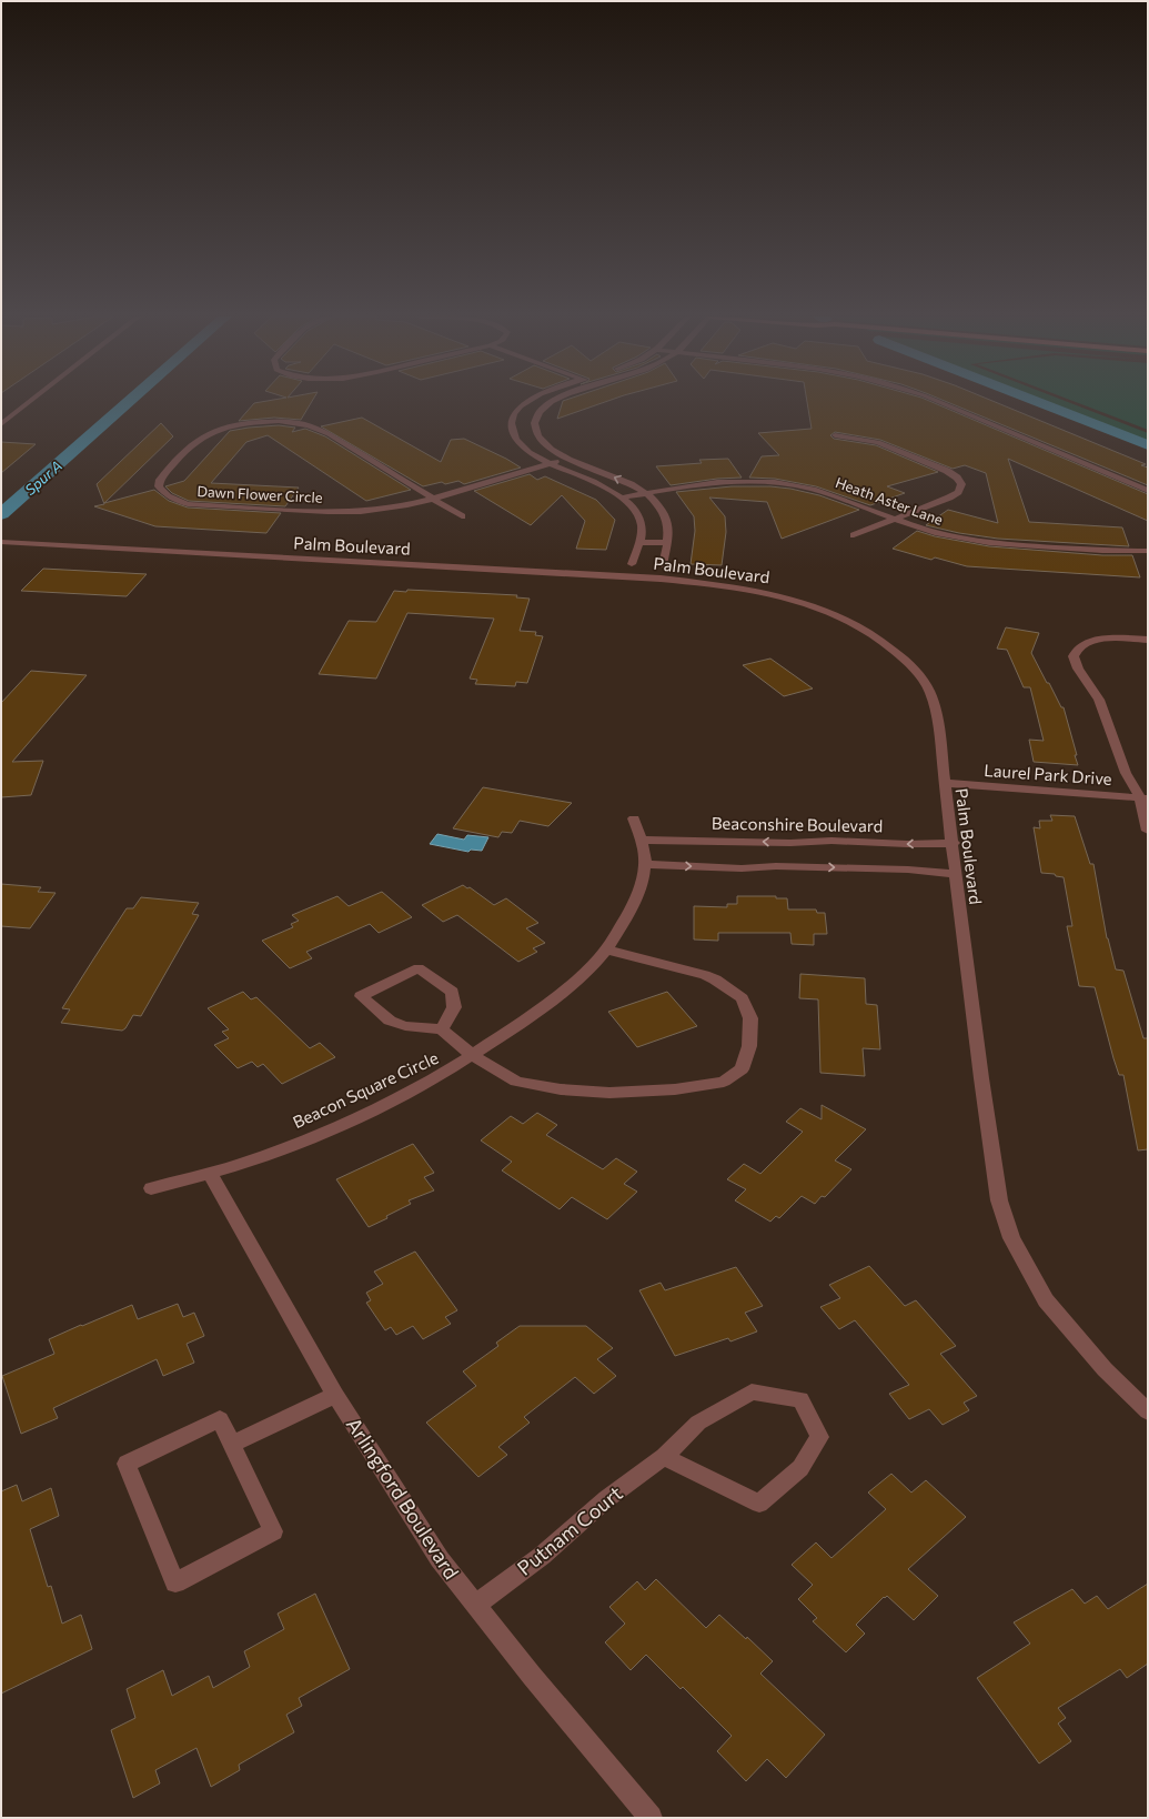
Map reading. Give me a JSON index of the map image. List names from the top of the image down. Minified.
{"streets":{"street":["Dawn Flower Circle","Heath Aster Lane","Palm Boulevard","Laurel Park Drive","Beaconshire Boulevard","Beacon Square Circle","Arlingford Boulevard","Putnam Court"]},"crossings":[["Palm Boulevard","Laurel Park Drive"],["Palm Boulevard","Beaconshire Boulevard"],["Beaconshire Boulevard","Beacon Square Circle"],["Beacon Square Circle","Arlingford Boulevard"],["Arlingford Boulevard","Putnam Court"]],"water":["Spur A"]}
